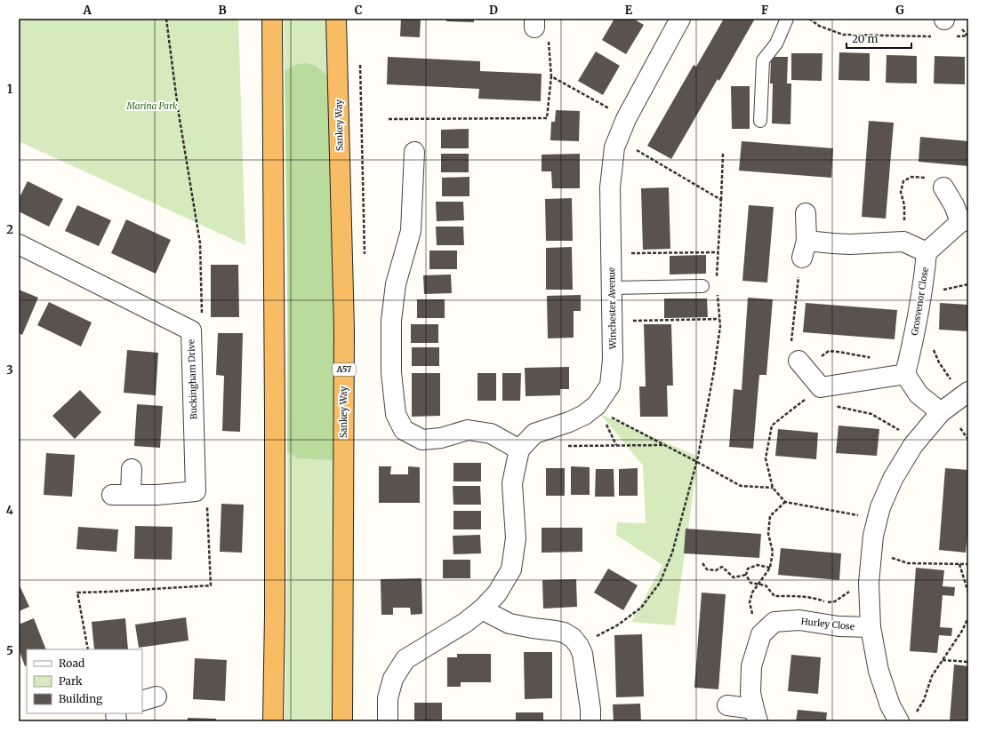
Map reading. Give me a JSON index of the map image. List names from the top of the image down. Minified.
{"streets":{"highway":["Sankey Way","A57"],"street":["Grosvenor Close","Winchester Avenue","Buckingham Drive","Hurley Close"]},"parks":["Marina Park"],"legend":["Road","Park","Building"],"scale_bar":"20 m","grid":{"columns":["A","B","C","D","E","F","G"],"rows":["1","2","3","4","5"]}}
